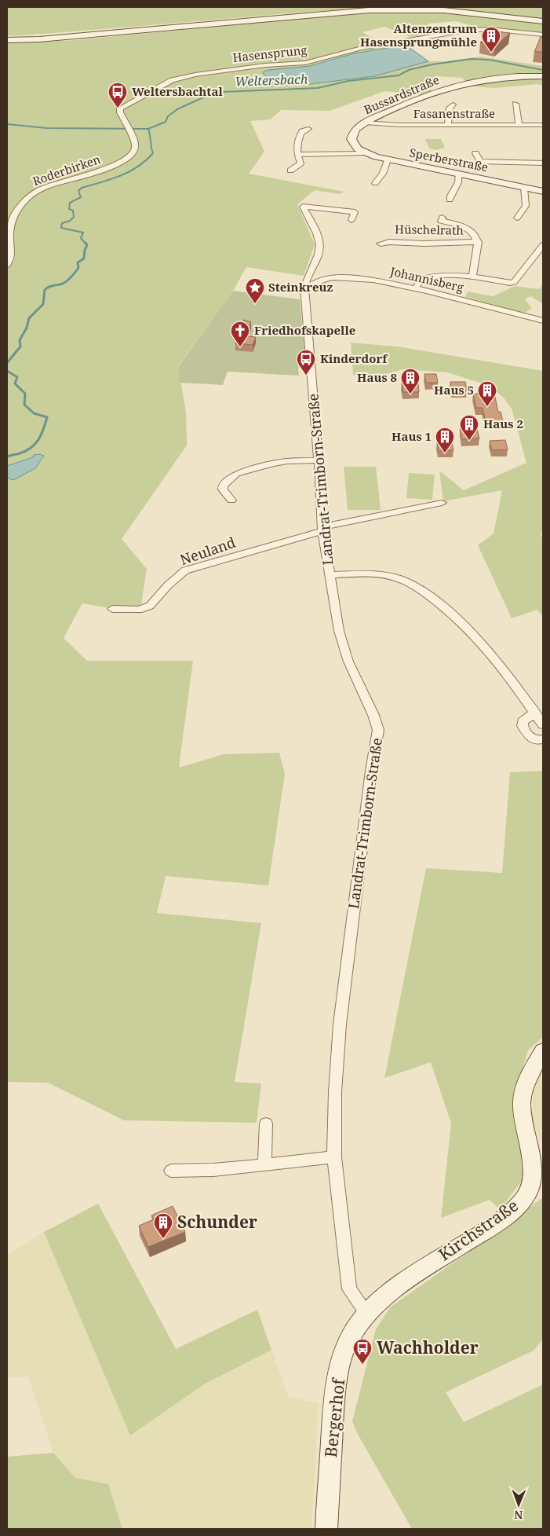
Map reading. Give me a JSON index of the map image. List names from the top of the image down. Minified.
{"streets":{"main road":["Bussardstraße","Kirchstraße","Bergerhof"],"street":["Hasensprung","Fasanenstraße","Sperberstraße","Roderbirken","Hüschelrath","Johannisberg","Landrat-Trimborn-Straße","Neuland"]},"crossings":[["Hasensprung","Roderbirken"],["Bussardstraße","Fasanenstraße"],["Bussardstraße","Sperberstraße"],["Johannisberg","Landrat-Trimborn-Straße"],["Landrat-Trimborn-Straße","Neuland"],["Landrat-Trimborn-Straße","Kirchstraße"],["Landrat-Trimborn-Straße","Bergerhof"],["Kirchstraße","Bergerhof"]],"water":["Weltersbach"],"places":{"building":["Altenzentrum Hasensprungmühle","Haus 8","Haus 5","Haus 2","Haus 1","Schunder"],"bus stop":["Weltersbachtal","Kinderdorf","Wachholder"],"place":["Steinkreuz"],"church":["Friedhofskapelle"]},"north":"bottom"}
